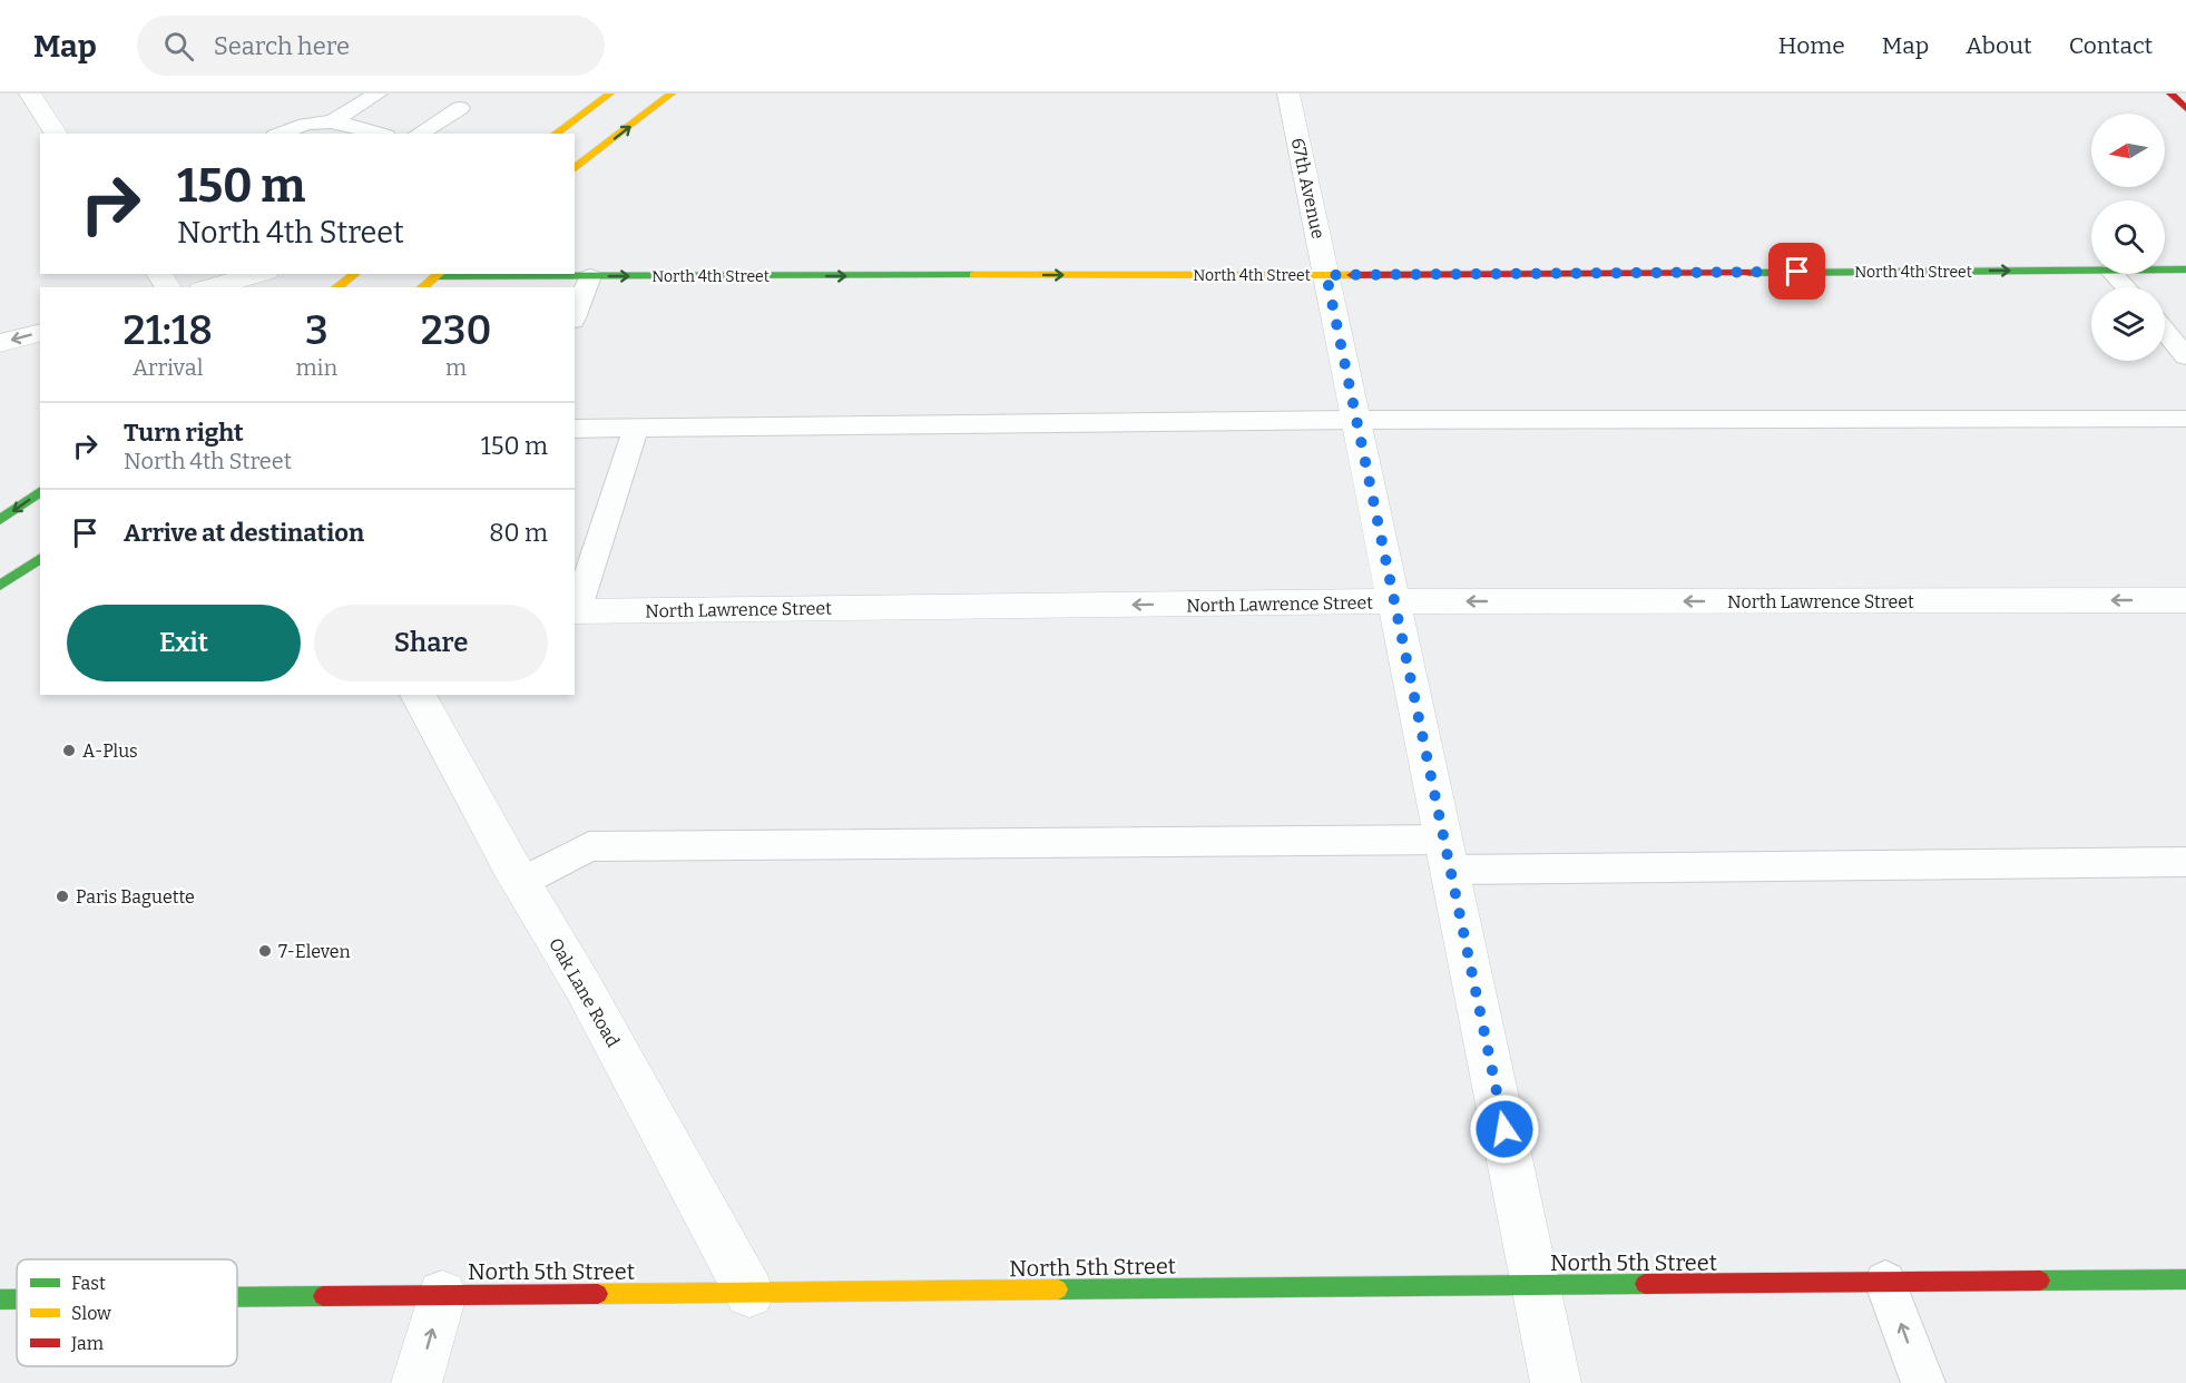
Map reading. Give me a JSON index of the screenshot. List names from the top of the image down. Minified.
{"streets":{"main road":["North 4th Street","North 5th Street"],"street":["67th Avenue","North Lawrence Street","Oak Lane Road"]},"crossings":[["67th Avenue","North 4th Street"],["67th Avenue","North Lawrence Street"],["67th Avenue","North 5th Street"],["Oak Lane Road","North 5th Street"]],"one_way":["North 4th Street","North Lawrence Street"],"places":["A-Plus","Paris Baguette","7-Eleven"],"legend":["Fast","Slow","Jam"],"north":"left","page":{"header":"Map","search":"Search here","nav":["Home","Map","About","Contact"],"turn":["150 m","North 4th Street"],"eta":["21:18","Arrival","3","min","230","m"],"list":[{"name":"Turn right","note":"North 4th Street","value":"150 m"},{"name":"Arrive at destination","value":"80 m"}],"buttons":["Exit","Share"]}}
